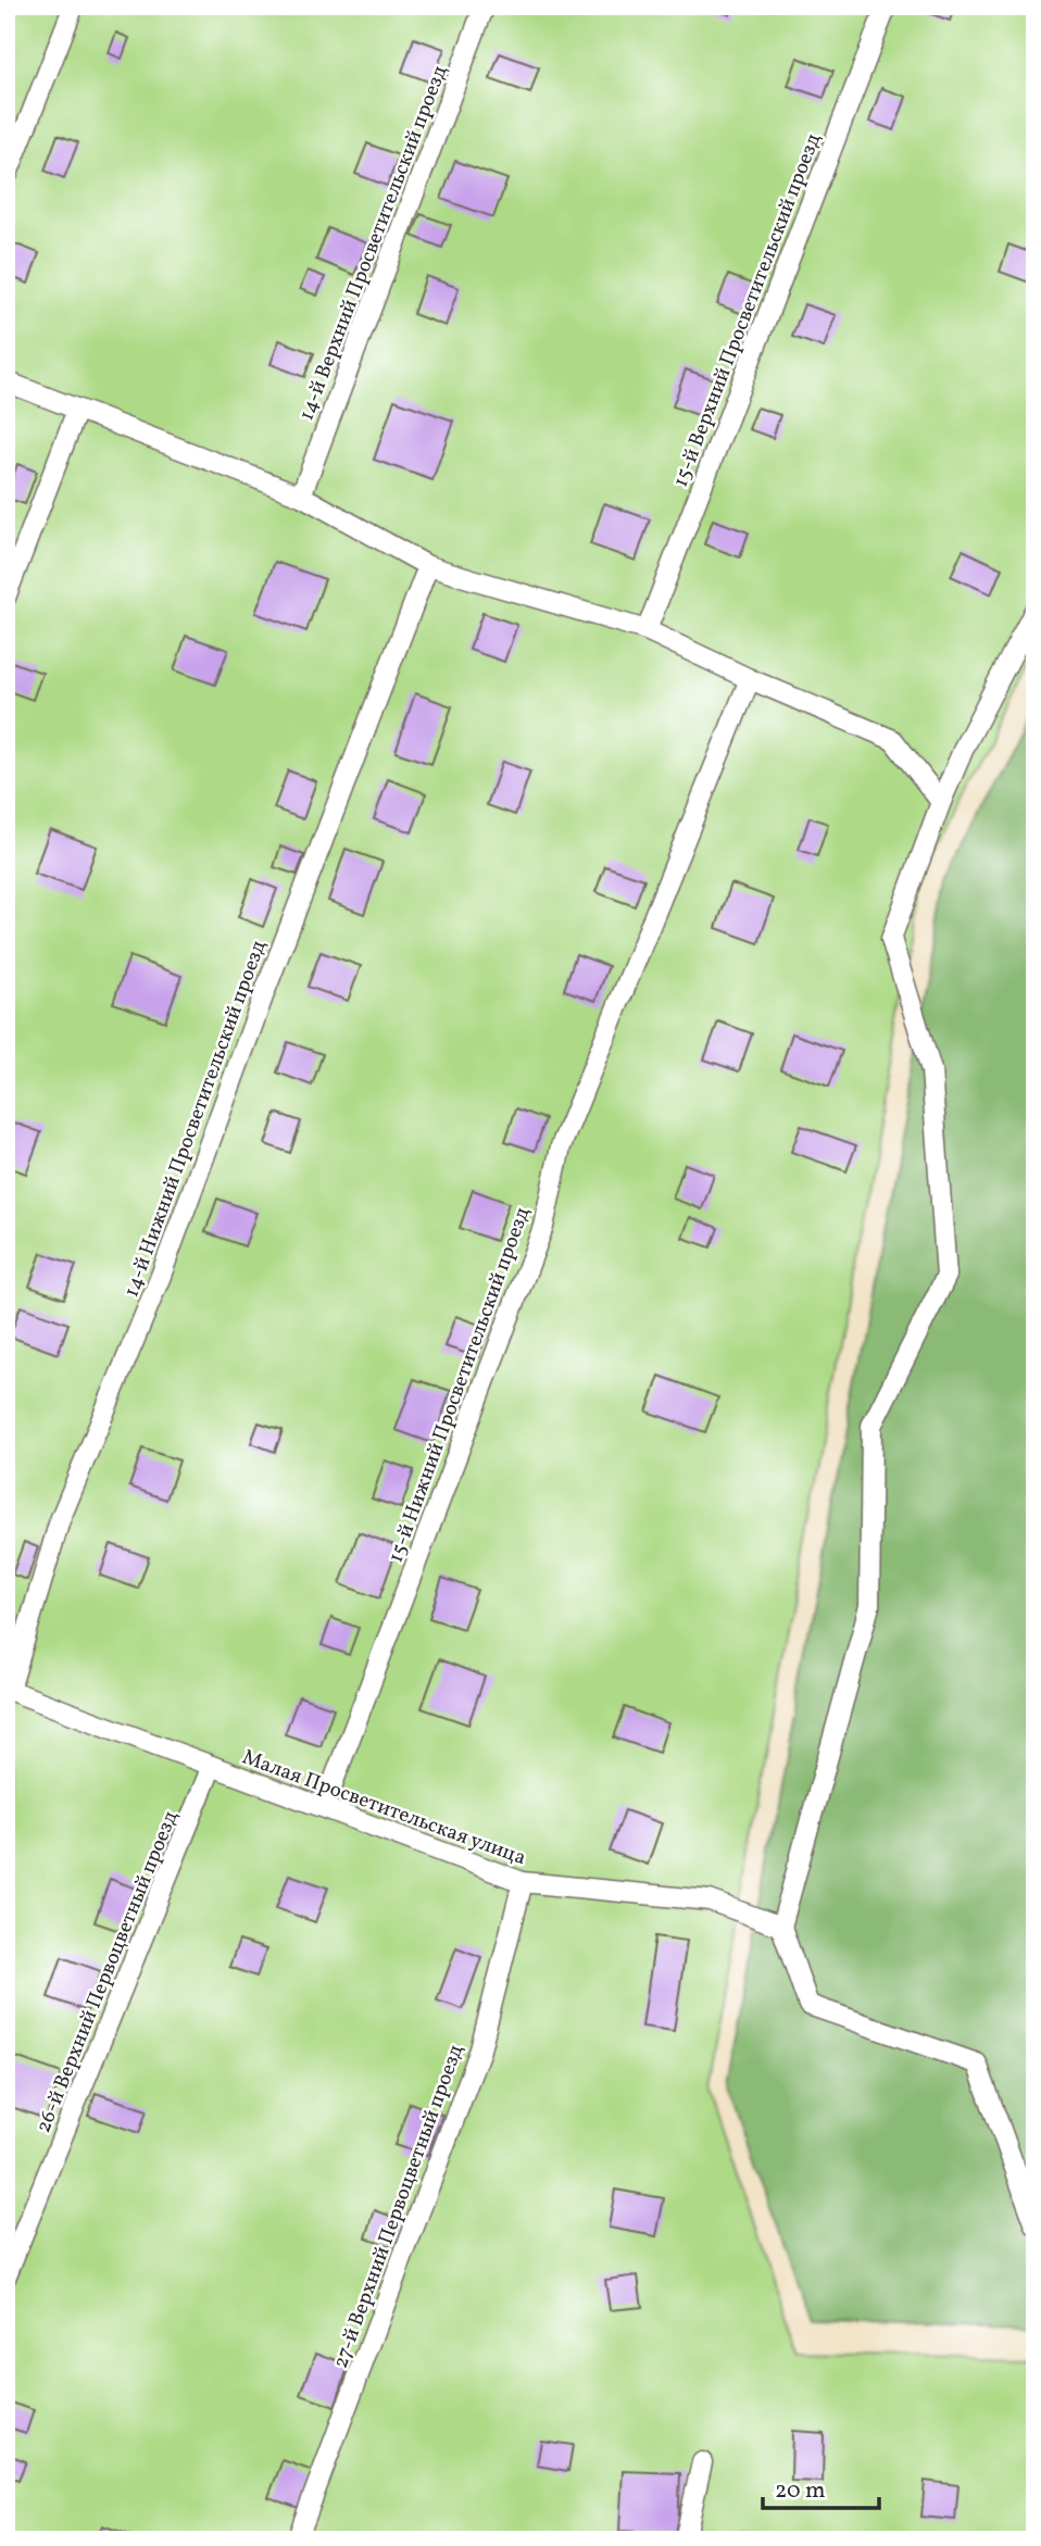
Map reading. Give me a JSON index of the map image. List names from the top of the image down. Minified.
{"streets":{"lane":["14-й Верхний Просветительский проезд","15-й Верхний Просветительский проезд","14-й Нижний Просветительский проезд","15-й Нижний Просветительский проезд","Малая Просветительская улица","26-й Верхний Первоцветный проезд","27-й Верхний Первоцветный проезд"]},"crossings":[["14-й Нижний Просветительский проезд","Малая Просветительская улица"],["15-й Нижний Просветительский проезд","Малая Просветительская улица"],["Малая Просветительская улица","26-й Верхний Первоцветный проезд"],["Малая Просветительская улица","27-й Верхний Первоцветный проезд"]],"scale_bar":"20 m"}
